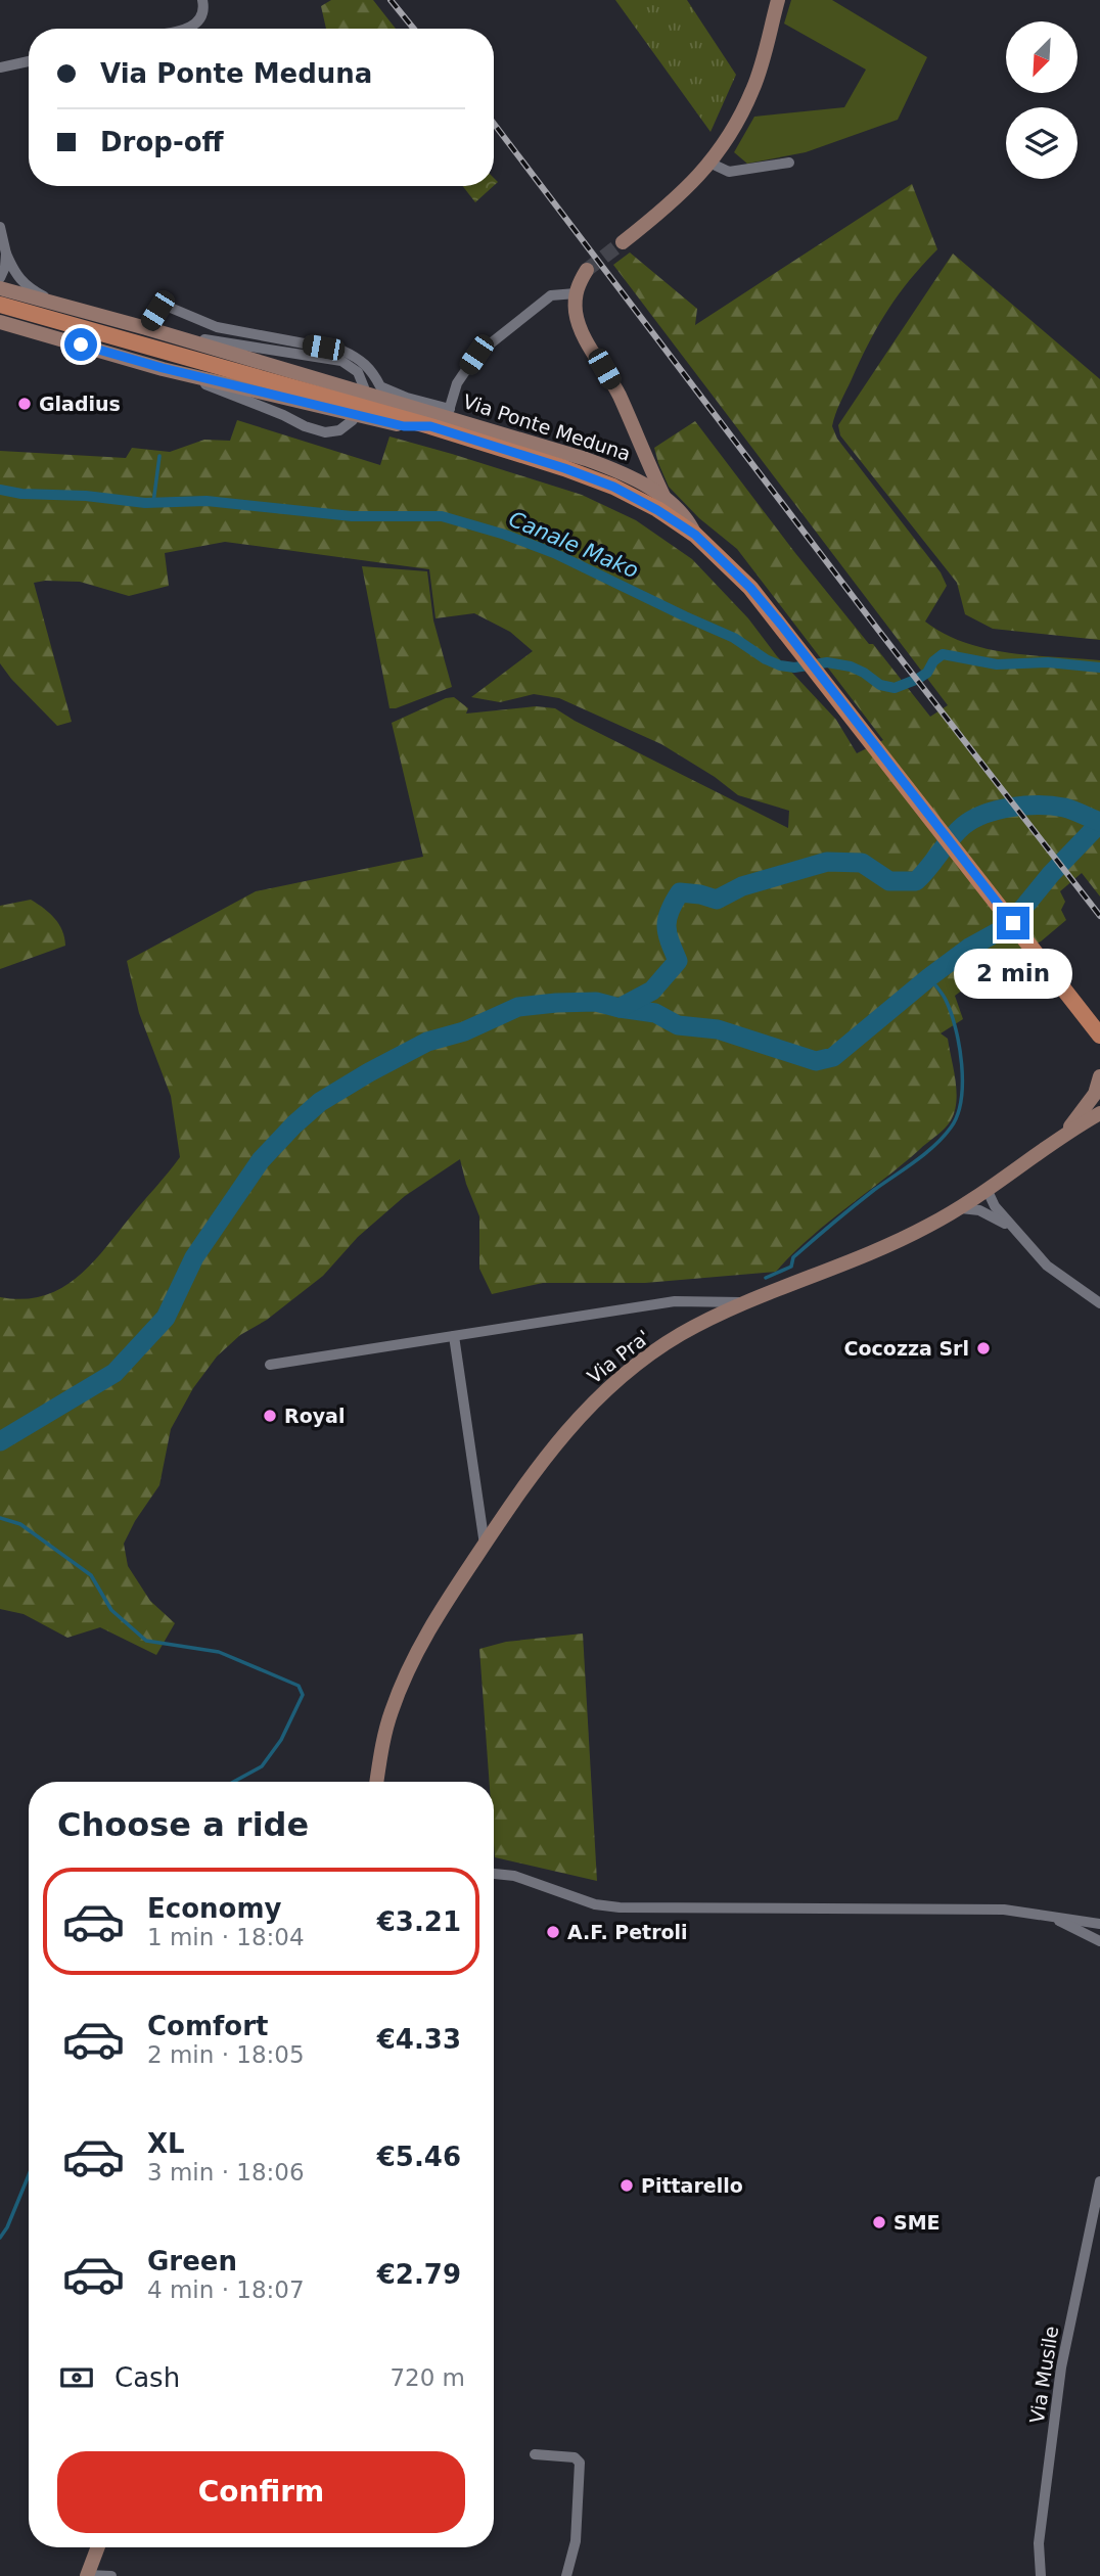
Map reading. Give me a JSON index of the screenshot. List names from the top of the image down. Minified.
{"streets":{"main road":["Via Ponte Meduna"],"street":["Via Pra'","Via Musile"]},"water":["Canale Mako"],"places":["Gladius","Cocozza Srl","Royal","A.F. Petroli","Pittarello","SME"],"north":"bottom left","page":{"banner":["Via Ponte Meduna","Drop-off"],"bubble":"2 min","heading":"Choose a ride","list":[{"name":"Economy","note":"1 min · 18:04","value":"€3.21"},{"name":"Comfort","note":"2 min · 18:05","value":"€4.33"},{"name":"XL","note":"3 min · 18:06","value":"€5.46"},{"name":"Green","note":"4 min · 18:07","value":"€2.79"}],"pay":["Cash","720 m"],"buttons":"Confirm"}}
